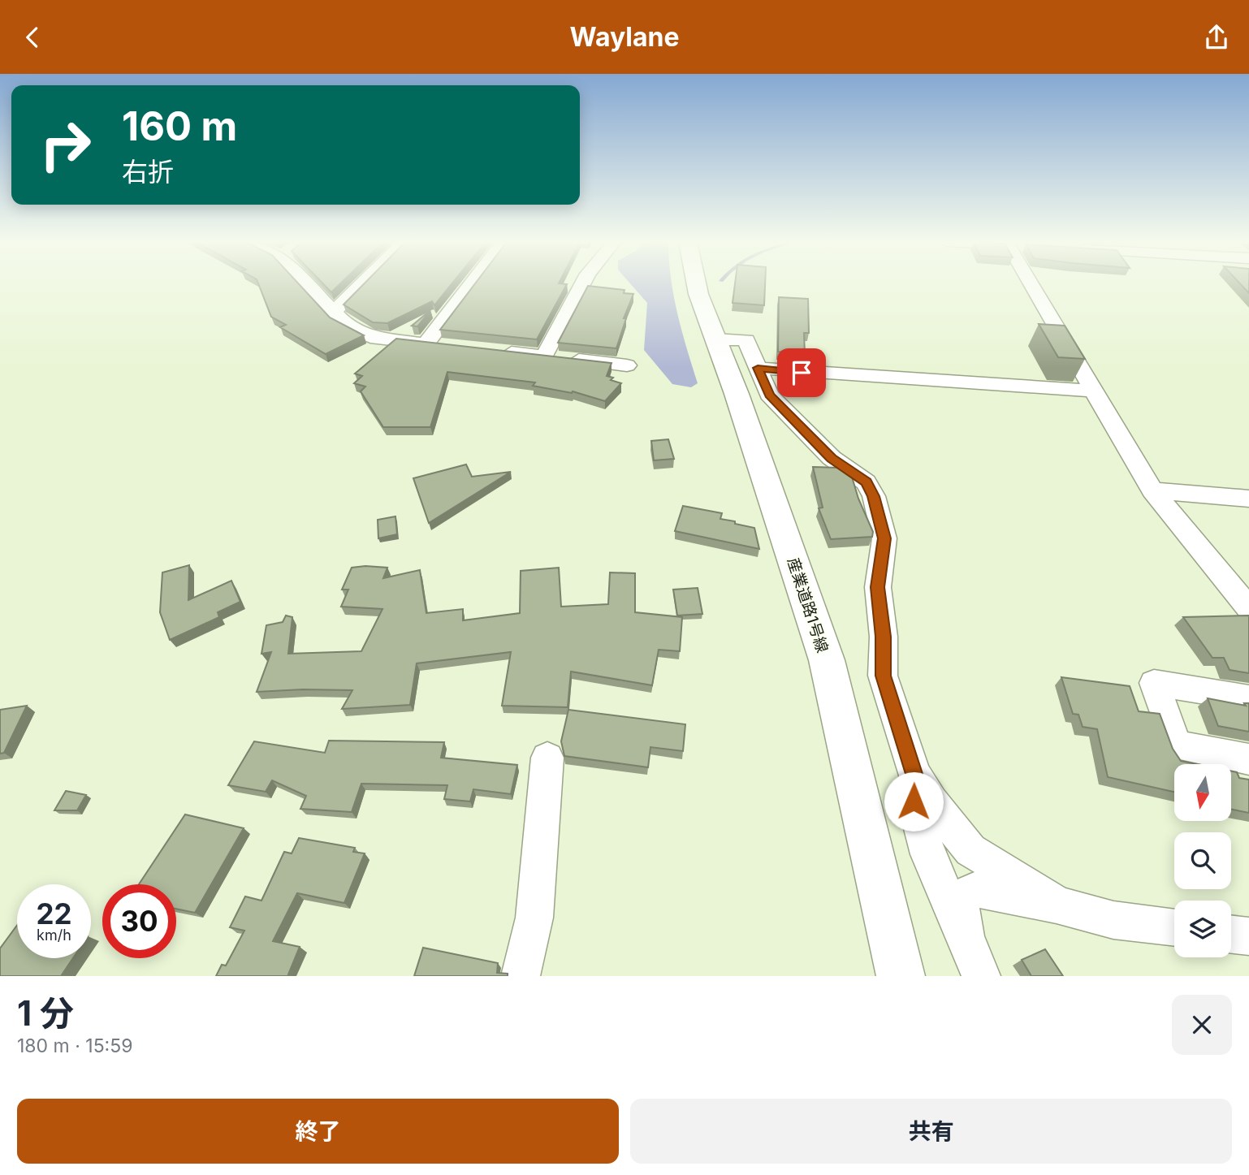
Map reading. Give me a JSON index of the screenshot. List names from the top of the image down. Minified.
{"streets":{"street":["産業道路1号線"]},"north":"bottom","page":{"header":"Waylane","turn":["160 m","右折"],"speed":"22 km/h","limit":"30","heading":["1 分","180 m · 15:59"],"buttons":["終了","共有"]}}
